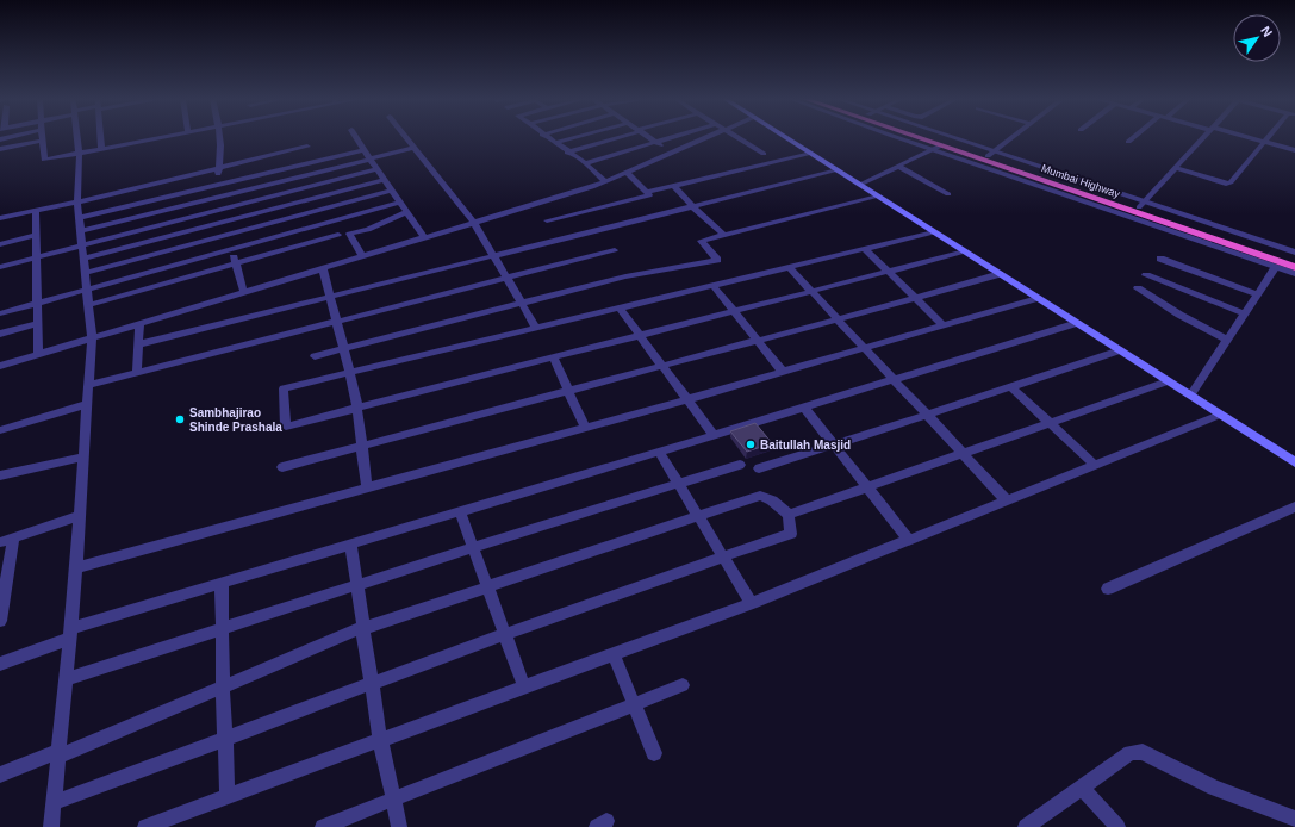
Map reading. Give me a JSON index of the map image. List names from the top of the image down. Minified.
{"streets":{"highway":["Mumbai Highway"]},"places":["Sambhajirao Shinde Prashala","Baitullah Masjid"],"north":"top right"}
